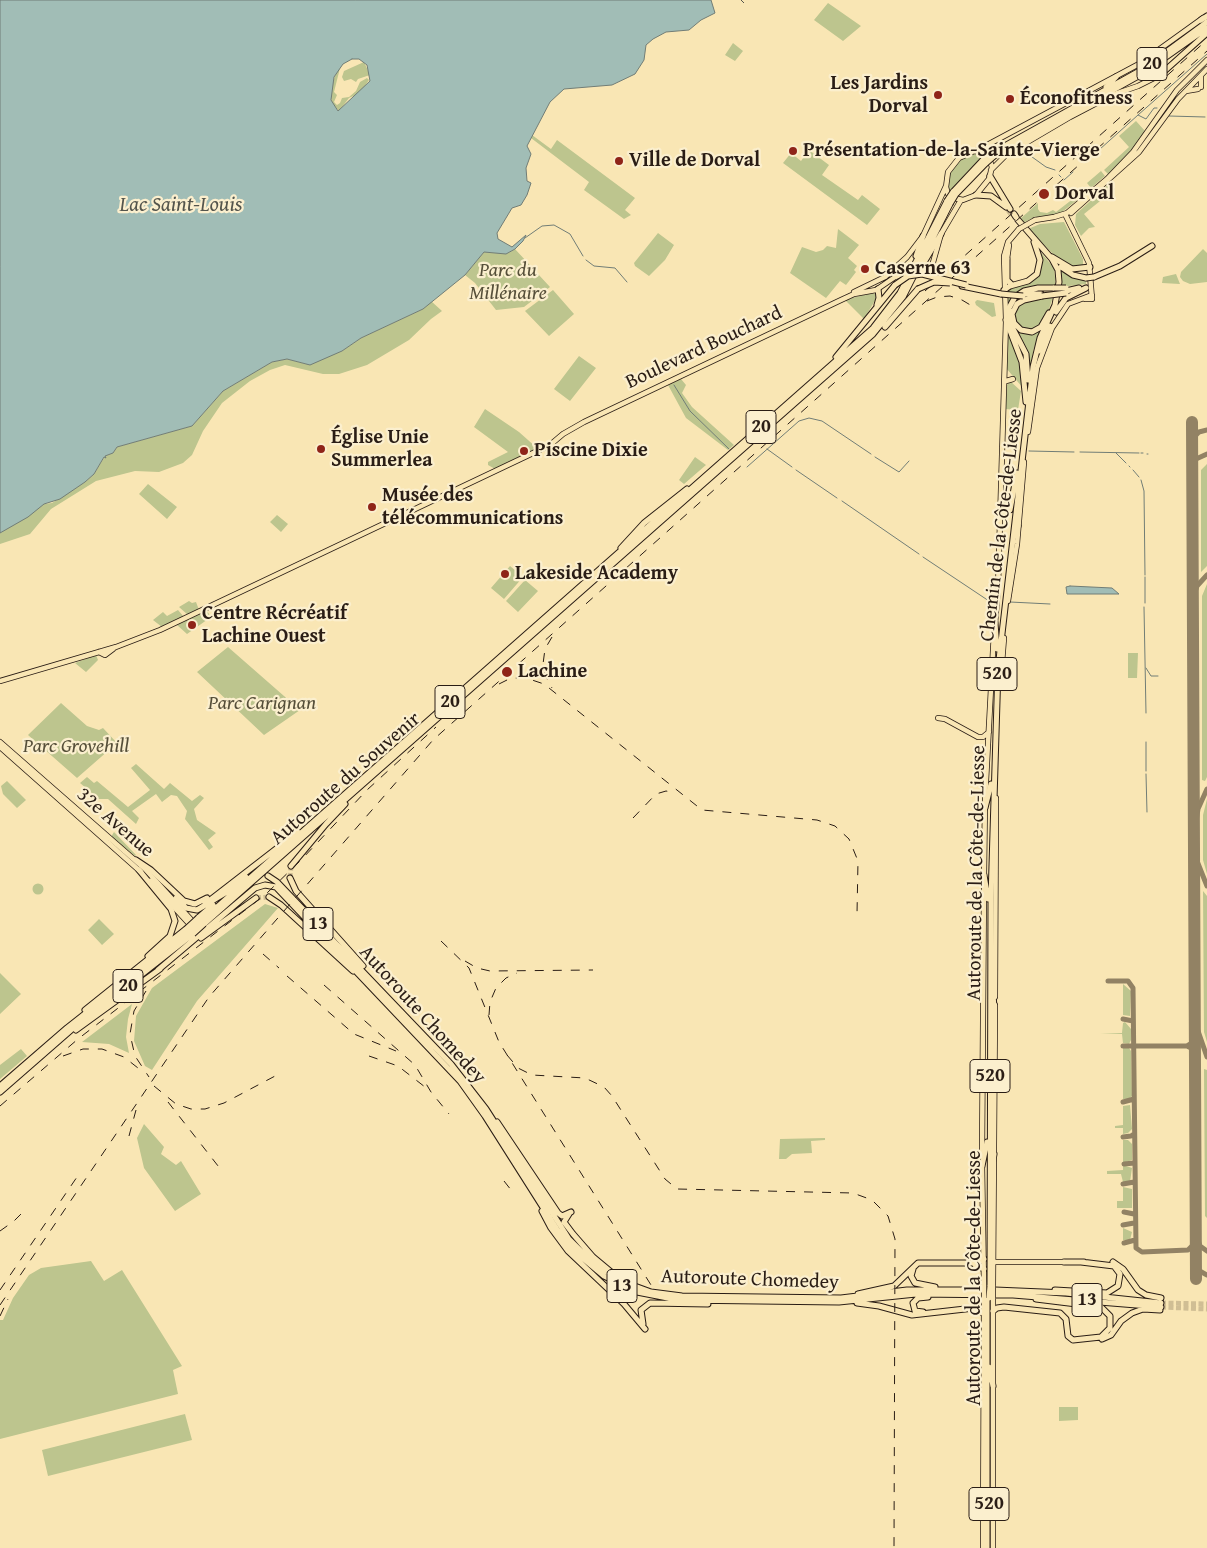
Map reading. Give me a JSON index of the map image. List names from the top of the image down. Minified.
{"streets":{"highway":["20","520","Autoroute du Souvenir","Autoroute de la Côte-de-Liesse","13","Autoroute Chomedey"],"main road":["Boulevard Bouchard","Chemin de la Côte-de-Liesse","32e Avenue"]},"crossings":[["Boulevard Bouchard","Autoroute du Souvenir"],["Chemin de la Côte-de-Liesse","Autoroute de la Côte-de-Liesse"],["Autoroute du Souvenir","32e Avenue"]],"water":["Lac Saint-Louis"],"parks":["Parc du Millénaire","Parc Carignan","Parc Grovehill"],"places":["Les Jardins Dorval","Éconofitness","Présentation-de-la-Sainte-Vierge","Ville de Dorval","Dorval","Caserne 63","Église Unie Summerlea","Piscine Dixie","Musée des télécommunications","Lakeside Academy","Centre Récréatif Lachine Ouest","Lachine"]}
